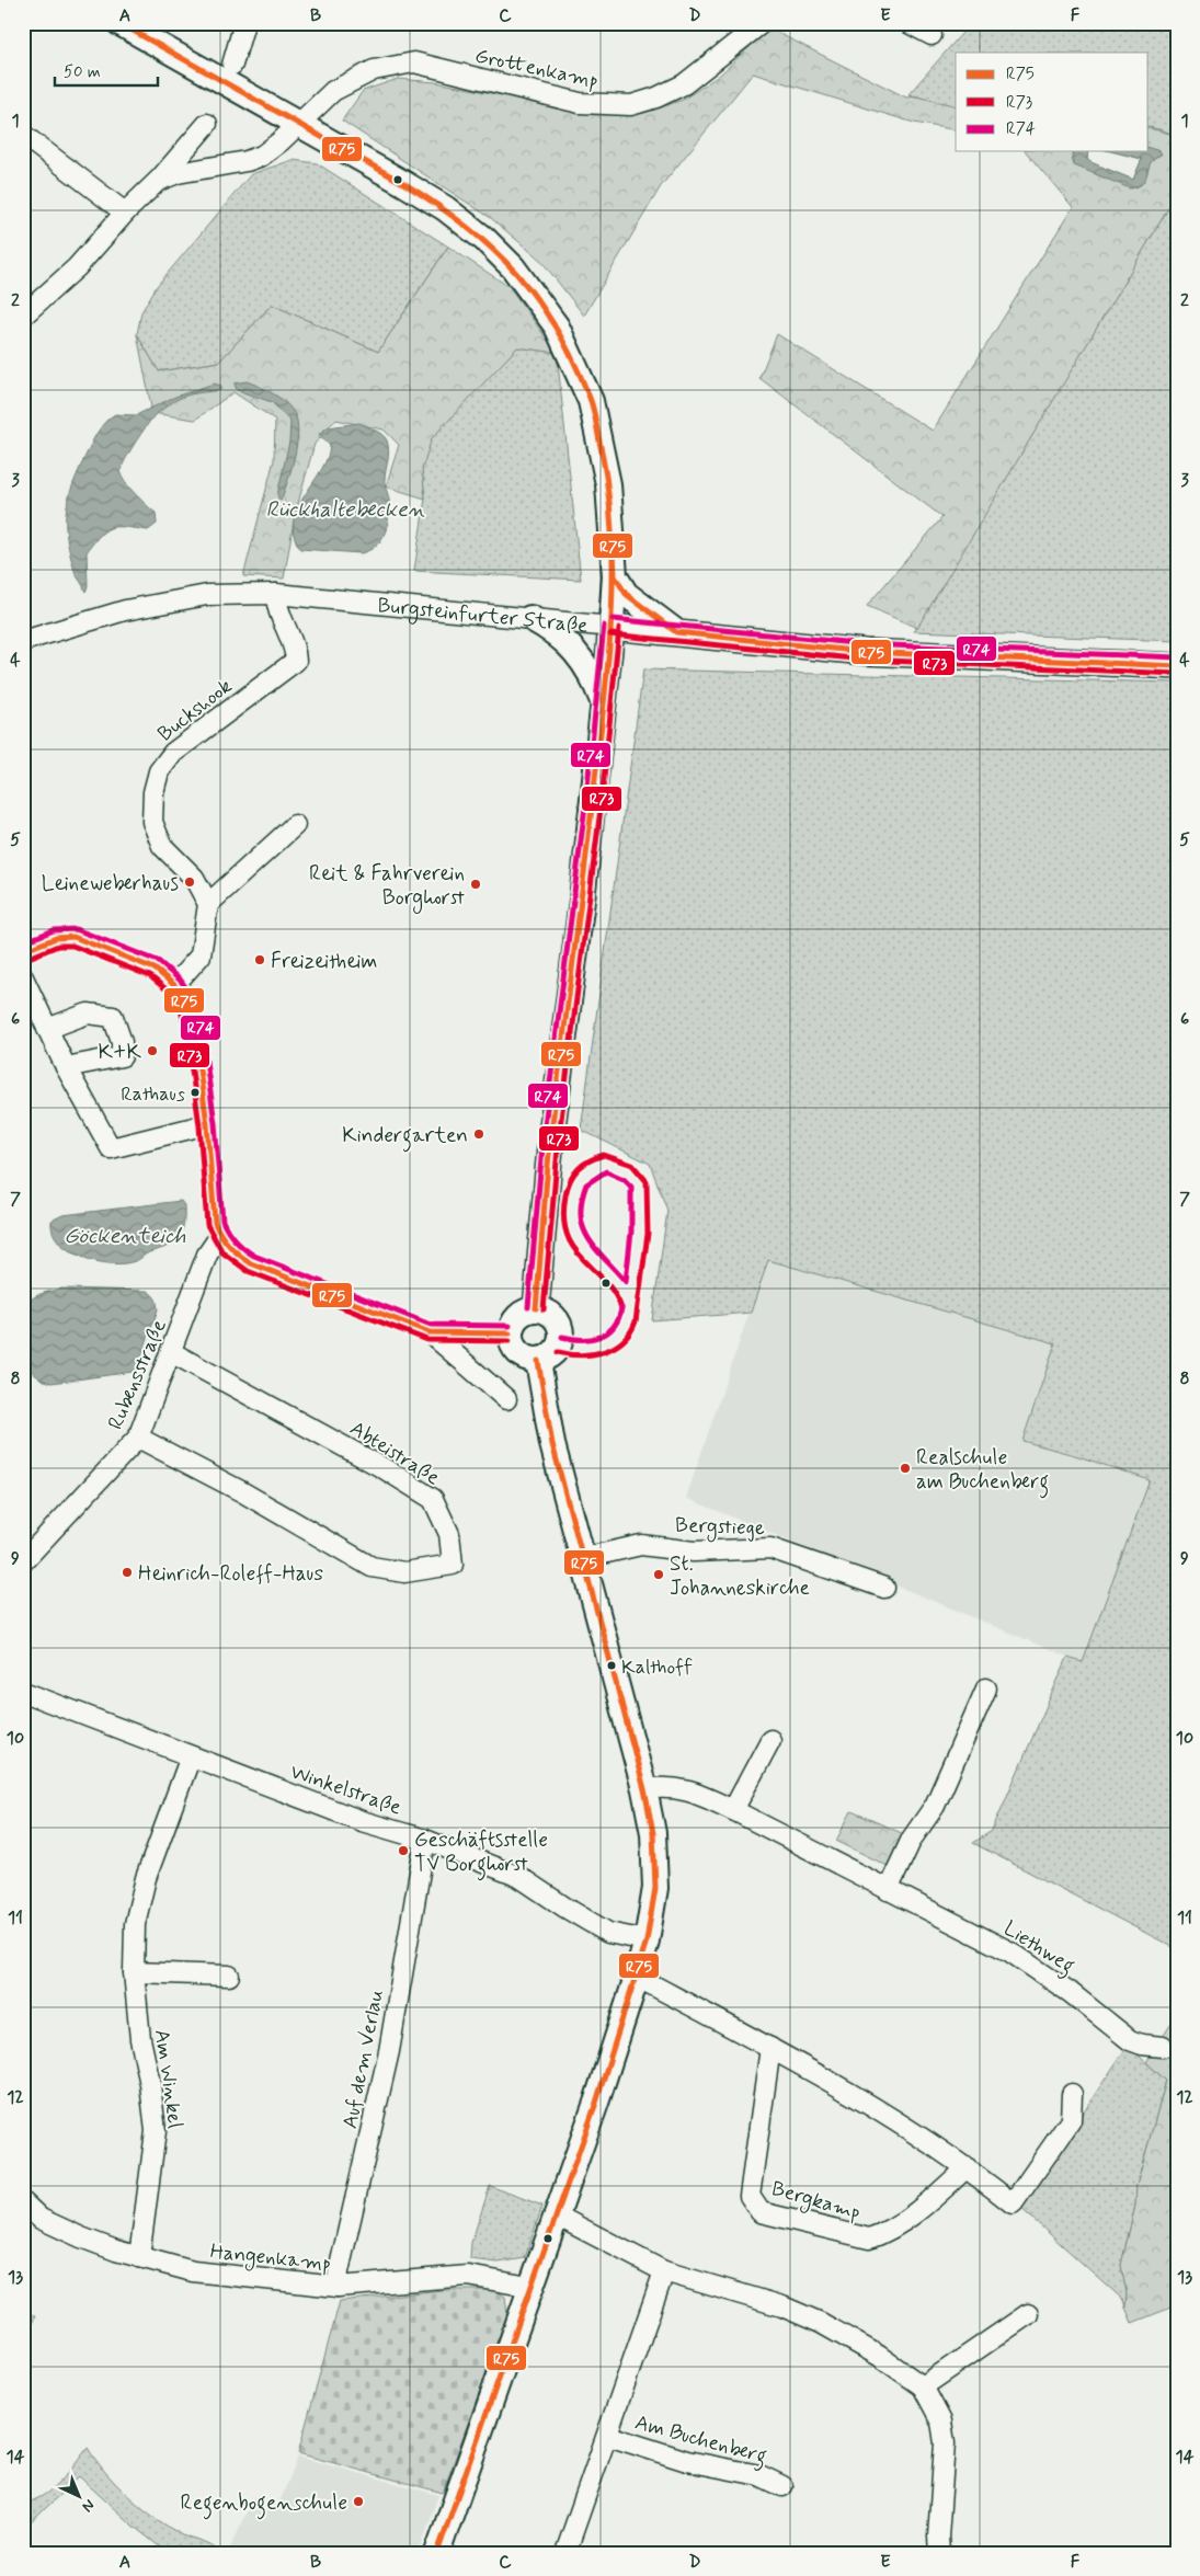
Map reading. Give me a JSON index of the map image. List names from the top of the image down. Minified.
{"streets":{"main road":["Burgsteinfurter Straße"],"street":["Grottenkamp","Buckshook","Rubensstraße","Abteistraße","Bergstiege","Winkelstraße","Liethweg","Auf dem Verlau","Am Winkel","Bergkamp","Hangenkamp","Am Buchenberg"]},"crossings":[["Burgsteinfurter Straße","Buckshook"],["Rubensstraße","Abteistraße"],["Winkelstraße","Auf dem Verlau"],["Winkelstraße","Am Winkel"],["Auf dem Verlau","Hangenkamp"],["Am Winkel","Hangenkamp"]],"water":["Rückhaltebecken","Göckenteich"],"places":["Leineweberhaus","Reit & Fahrverein Borghorst","Freizeitheim","K+K","Rathaus","Kindergarten","Realschule am Buchenberg","Heinrich-Roleff-Haus","St. Johanneskirche","Kalthoff","Geschäftsstelle TV Borghorst","Regenbogenschule"],"lines":["transit line R75","transit line R74","transit line R73"],"legend":["R75","R73","R74"],"scale_bar":"50 m","north":"bottom right","grid":{"columns":["A","B","C","D","E","F"],"rows":["1","2","3","4","5","6","7","8","9","10","11","12","13","14"]}}
